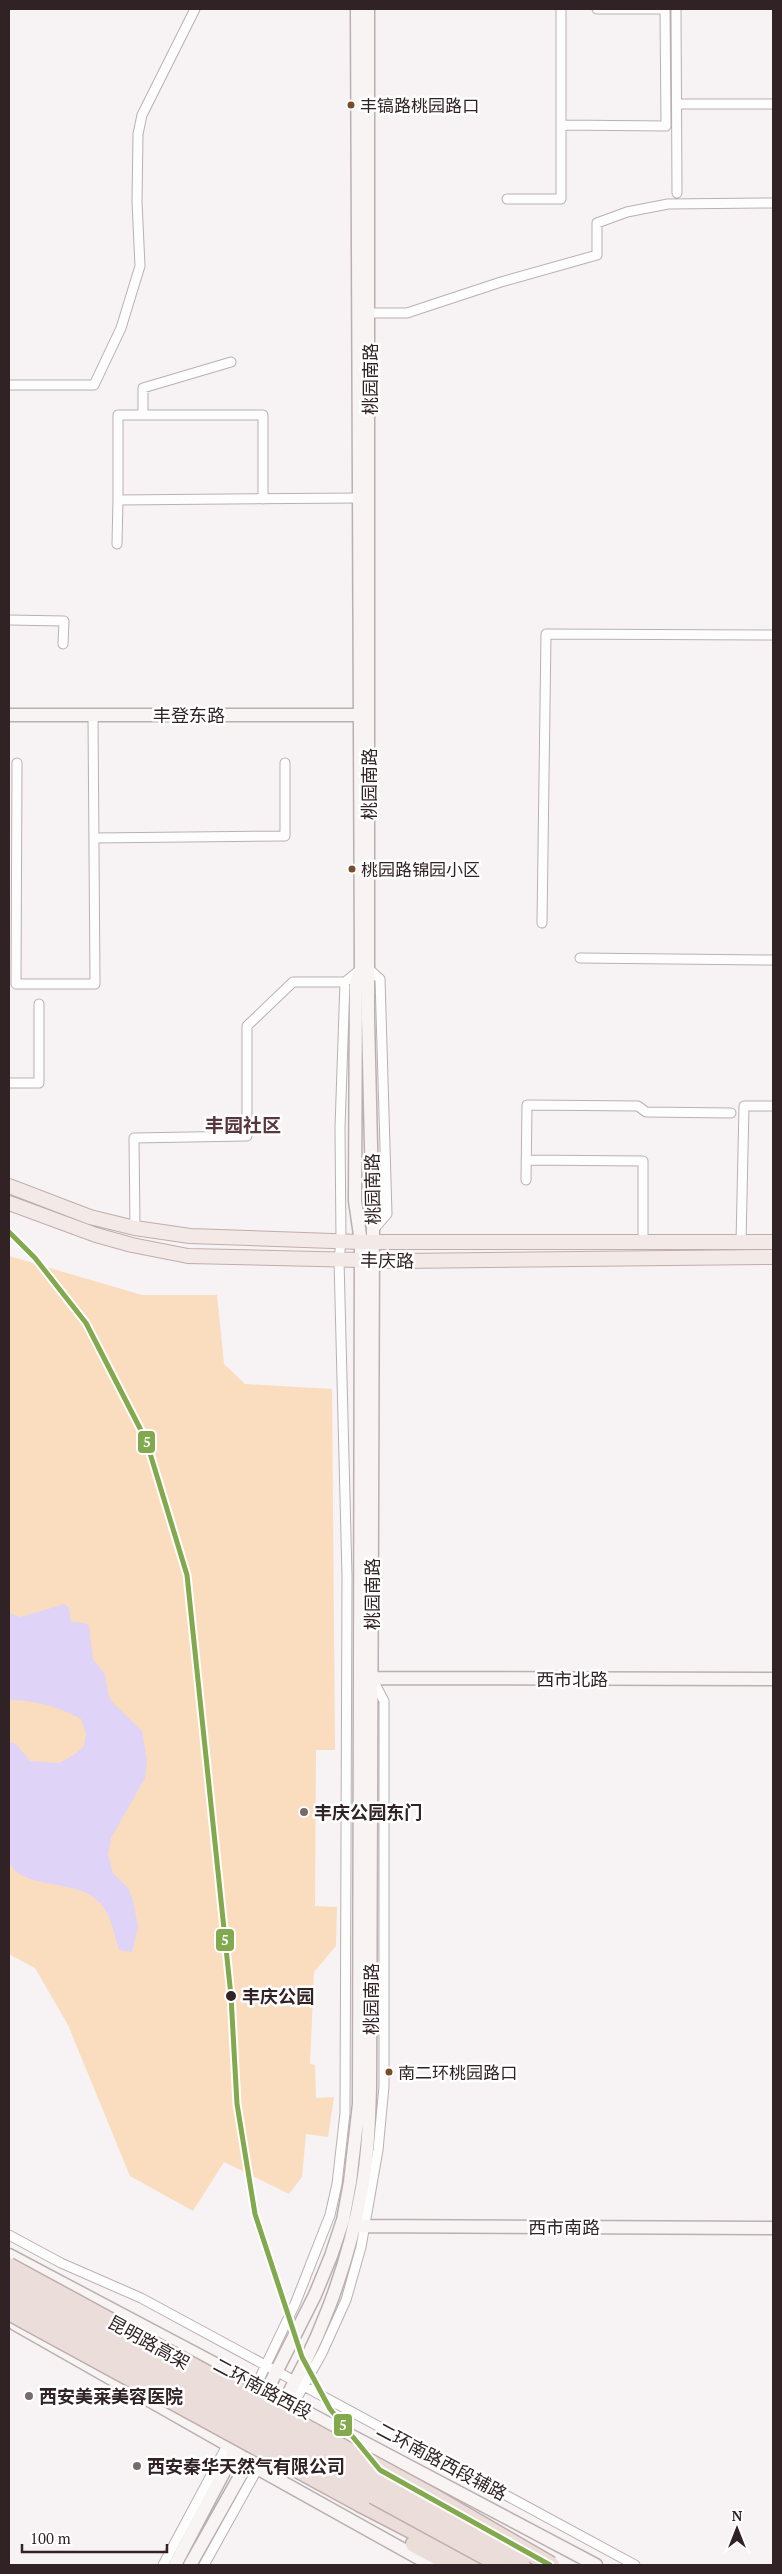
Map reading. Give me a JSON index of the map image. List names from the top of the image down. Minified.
{"streets":{"highway":["昆明路高架","二环南路西段"],"main road":["桃园南路","丰登东路","丰庆路","西市北路","西市南路"],"street":["二环南路西段辅路"]},"crossings":[["桃园南路","丰登东路"],["桃园南路","丰庆路"],["桃园南路","西市北路"],["桃园南路","西市南路"],["桃园南路","二环南路西段"],["桃园南路","二环南路西段辅路"]],"districts":["丰园社区"],"places":["丰镐路桃园路口","桃园路锦园小区","丰庆公园东门","丰庆公园","南二环桃园路口","西安美莱美容医院","西安秦华天然气有限公司"],"lines":["transit line 5"],"scale_bar":"100 m","north":"top"}
